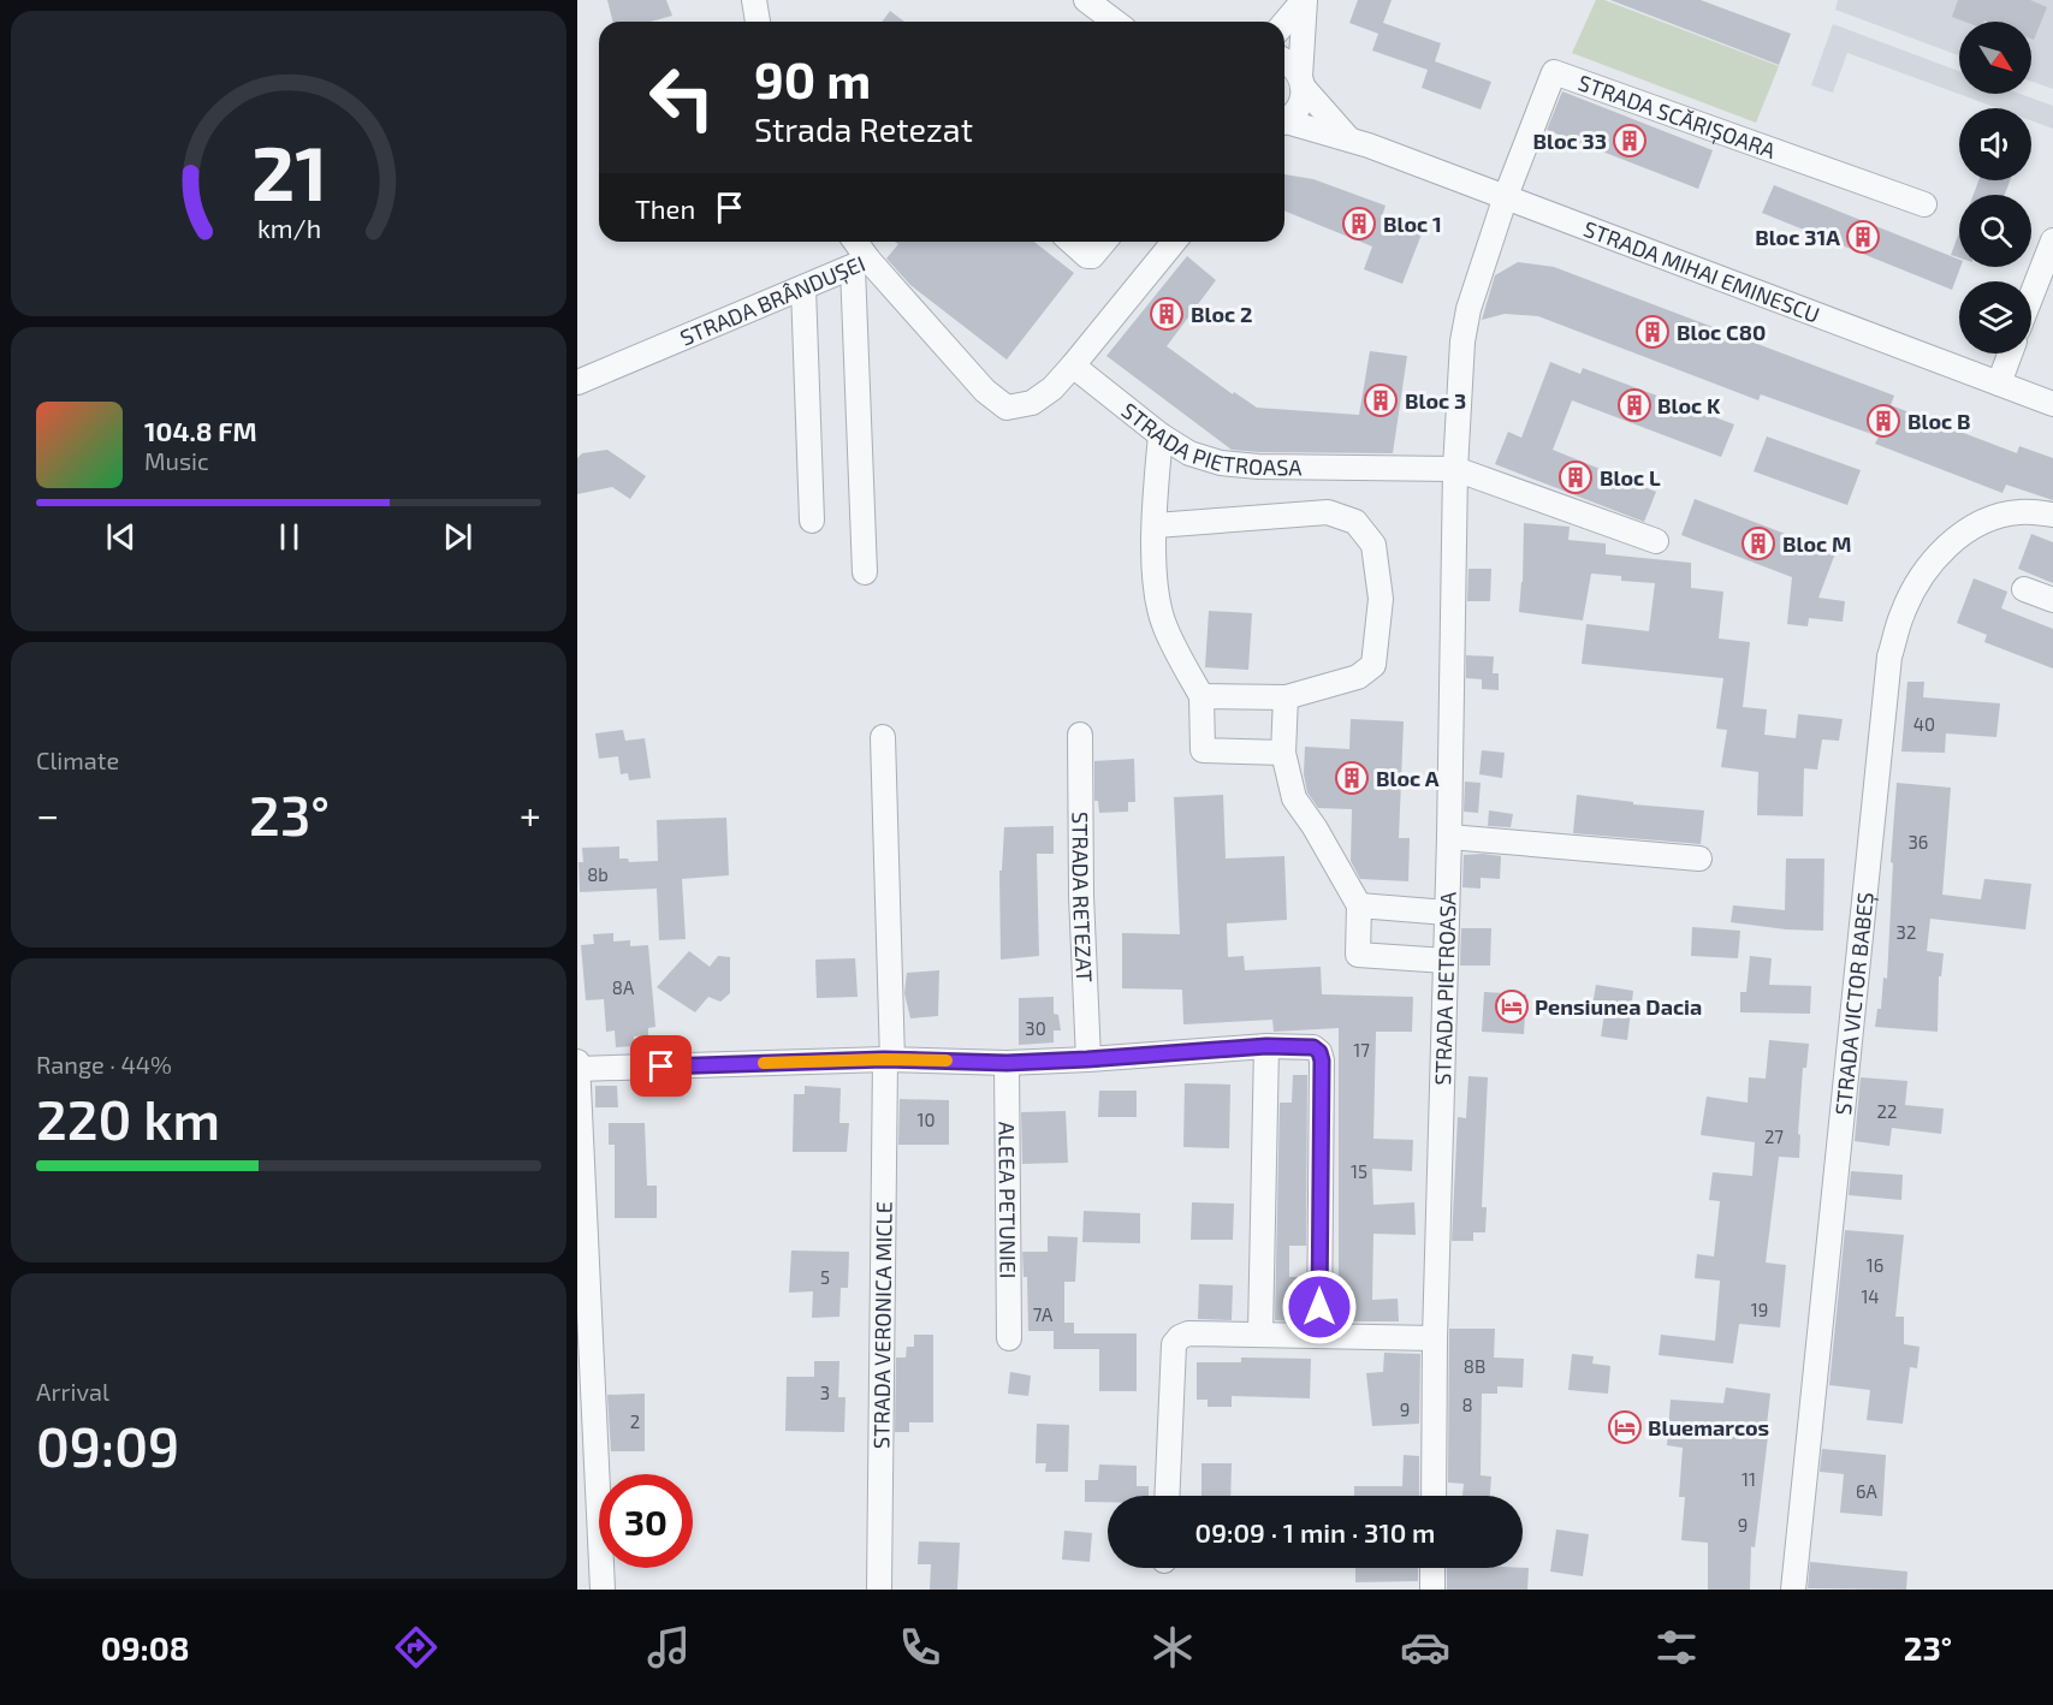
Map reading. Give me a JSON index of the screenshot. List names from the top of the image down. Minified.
{"streets":{"street":["STRADA SCĂRIȘOARA","STRADA MIHAI EMINESCU","STRADA BRÂNDUȘEI","STRADA PIETROASA","STRADA RETEZAT","STRADA VICTOR BABEȘ","ALEEA PETUNIEI","STRADA VERONICA MICLE"]},"crossings":[["STRADA SCĂRIȘOARA","STRADA MIHAI EMINESCU"],["STRADA SCĂRIȘOARA","STRADA PIETROASA"],["STRADA MIHAI EMINESCU","STRADA PIETROASA"],["STRADA BRÂNDUȘEI","STRADA PIETROASA"]],"places":{"building":["Bloc 33","Bloc 1","Bloc 31A","Bloc 2","Bloc C80","Bloc 3","Bloc K","Bloc B","Bloc L","Bloc M","Bloc A"],"hotel":["Pensiunea Dacia","Bluemarcos"]},"house_numbers":["40","36","8b","32","8A","30","17","22","10","27","15","16","5","14","19","7A","8B","3","8","9","2","11","6A","9"],"north":"bottom right","page":{"turn":["90 m","Strada Retezat"],"then":"Then","song":["104.8 FM","Music"],"tile":["Climate",["Range · 44%","220 km"],["Arrival","09:09"]],"heat":["−","23°","+"],"limit":"30","trip":"09:09 · 1 min · 310 m","tabs":["09:08","23°"],"gauge":["21","km/h"]}}
